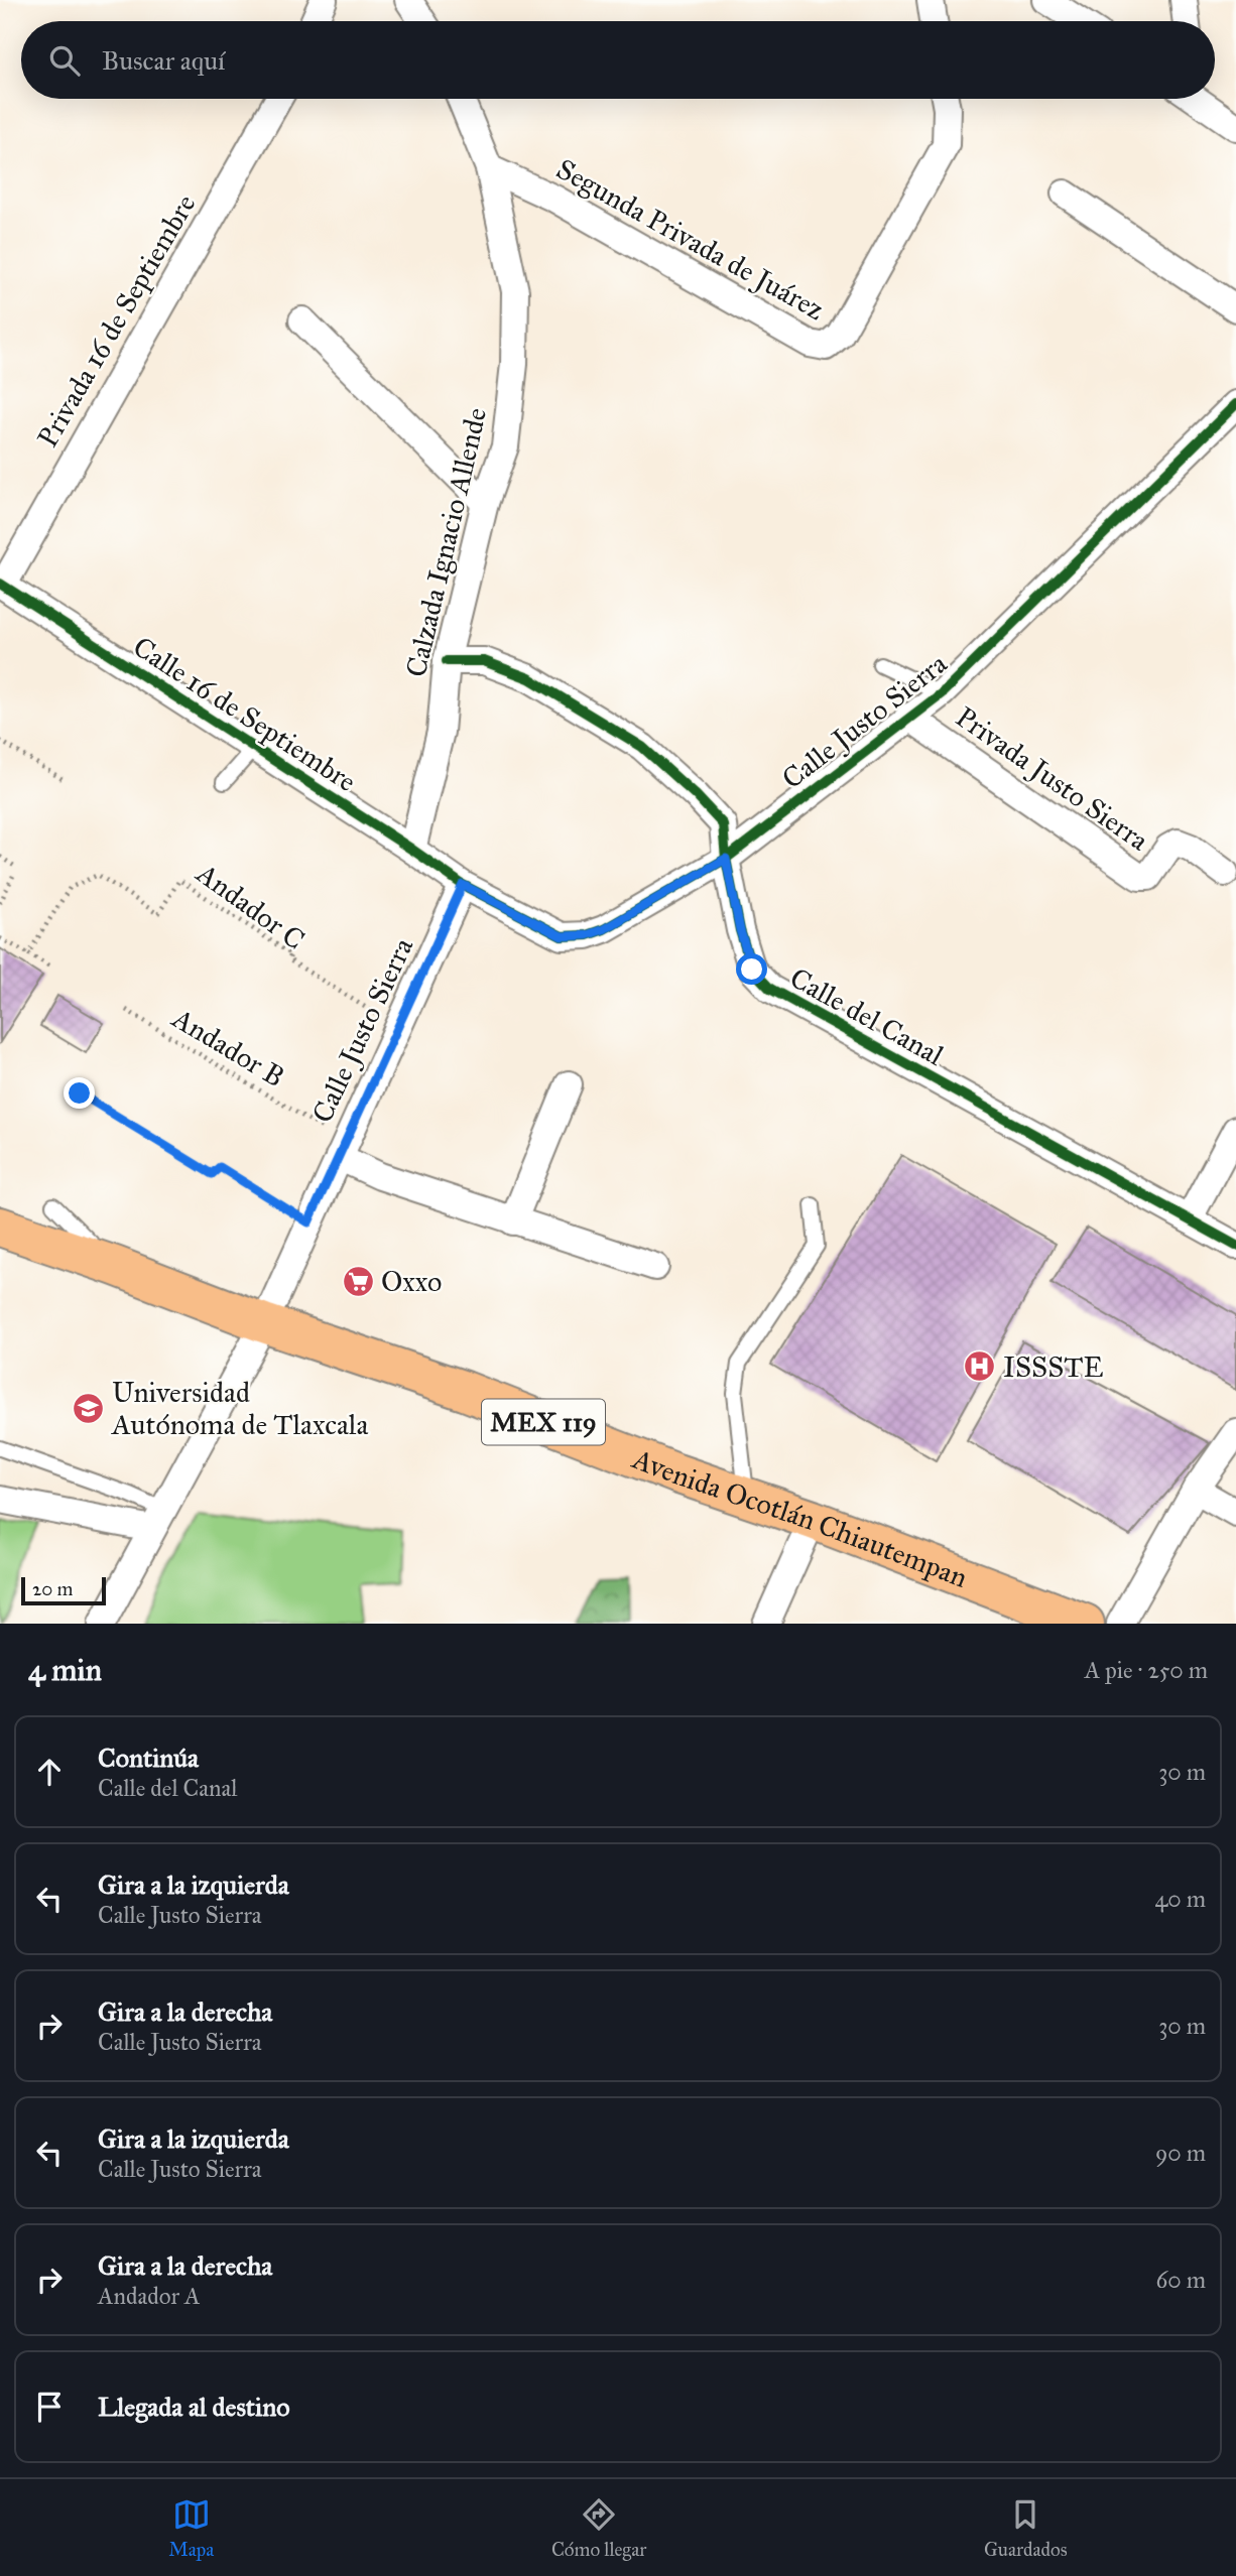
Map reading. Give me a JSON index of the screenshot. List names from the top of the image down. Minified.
{"streets":{"main road":["MEX 119","Avenida Ocotlán Chiautempan"],"street":["Segunda Privada de Juárez","Privada 16 de Septiembre","Calzada Ignacio Allende","Calle 16 de Septiembre","Calle Justo Sierra","Privada Justo Sierra","Calle del Canal"],"path":["Andador C","Andador B"]},"crossings":[["Segunda Privada de Juárez","Calzada Ignacio Allende"],["Privada 16 de Septiembre","Calle 16 de Septiembre"],["Calzada Ignacio Allende","Calle 16 de Septiembre"],["Calzada Ignacio Allende","Calle del Canal"],["Calle 16 de Septiembre","Calle Justo Sierra"],["Calle Justo Sierra","Privada Justo Sierra"],["Calle Justo Sierra","Andador C"],["Calle Justo Sierra","Calle del Canal"],["Calle Justo Sierra","Andador B"],["Calle Justo Sierra","Avenida Ocotlán Chiautempan"]],"places":{"supermarket":["Oxxo"],"hospital":["ISSSTE"],"school or university":["Universidad Autónoma de Tlaxcala"]},"scale_bar":"20 m","page":{"search":"Buscar aquí","scale":"20 m","heading":["4 min","A pie · 250 m"],"list":[["Continúa","Calle del Canal","30 m"],["Gira a la izquierda","Calle Justo Sierra","40 m"],["Gira a la derecha","Calle Justo Sierra","30 m"],["Gira a la izquierda","Calle Justo Sierra","90 m"],["Gira a la derecha","Andador A","60 m"],"Llegada al destino"],"nav":["Mapa","Cómo llegar","Guardados"]}}
